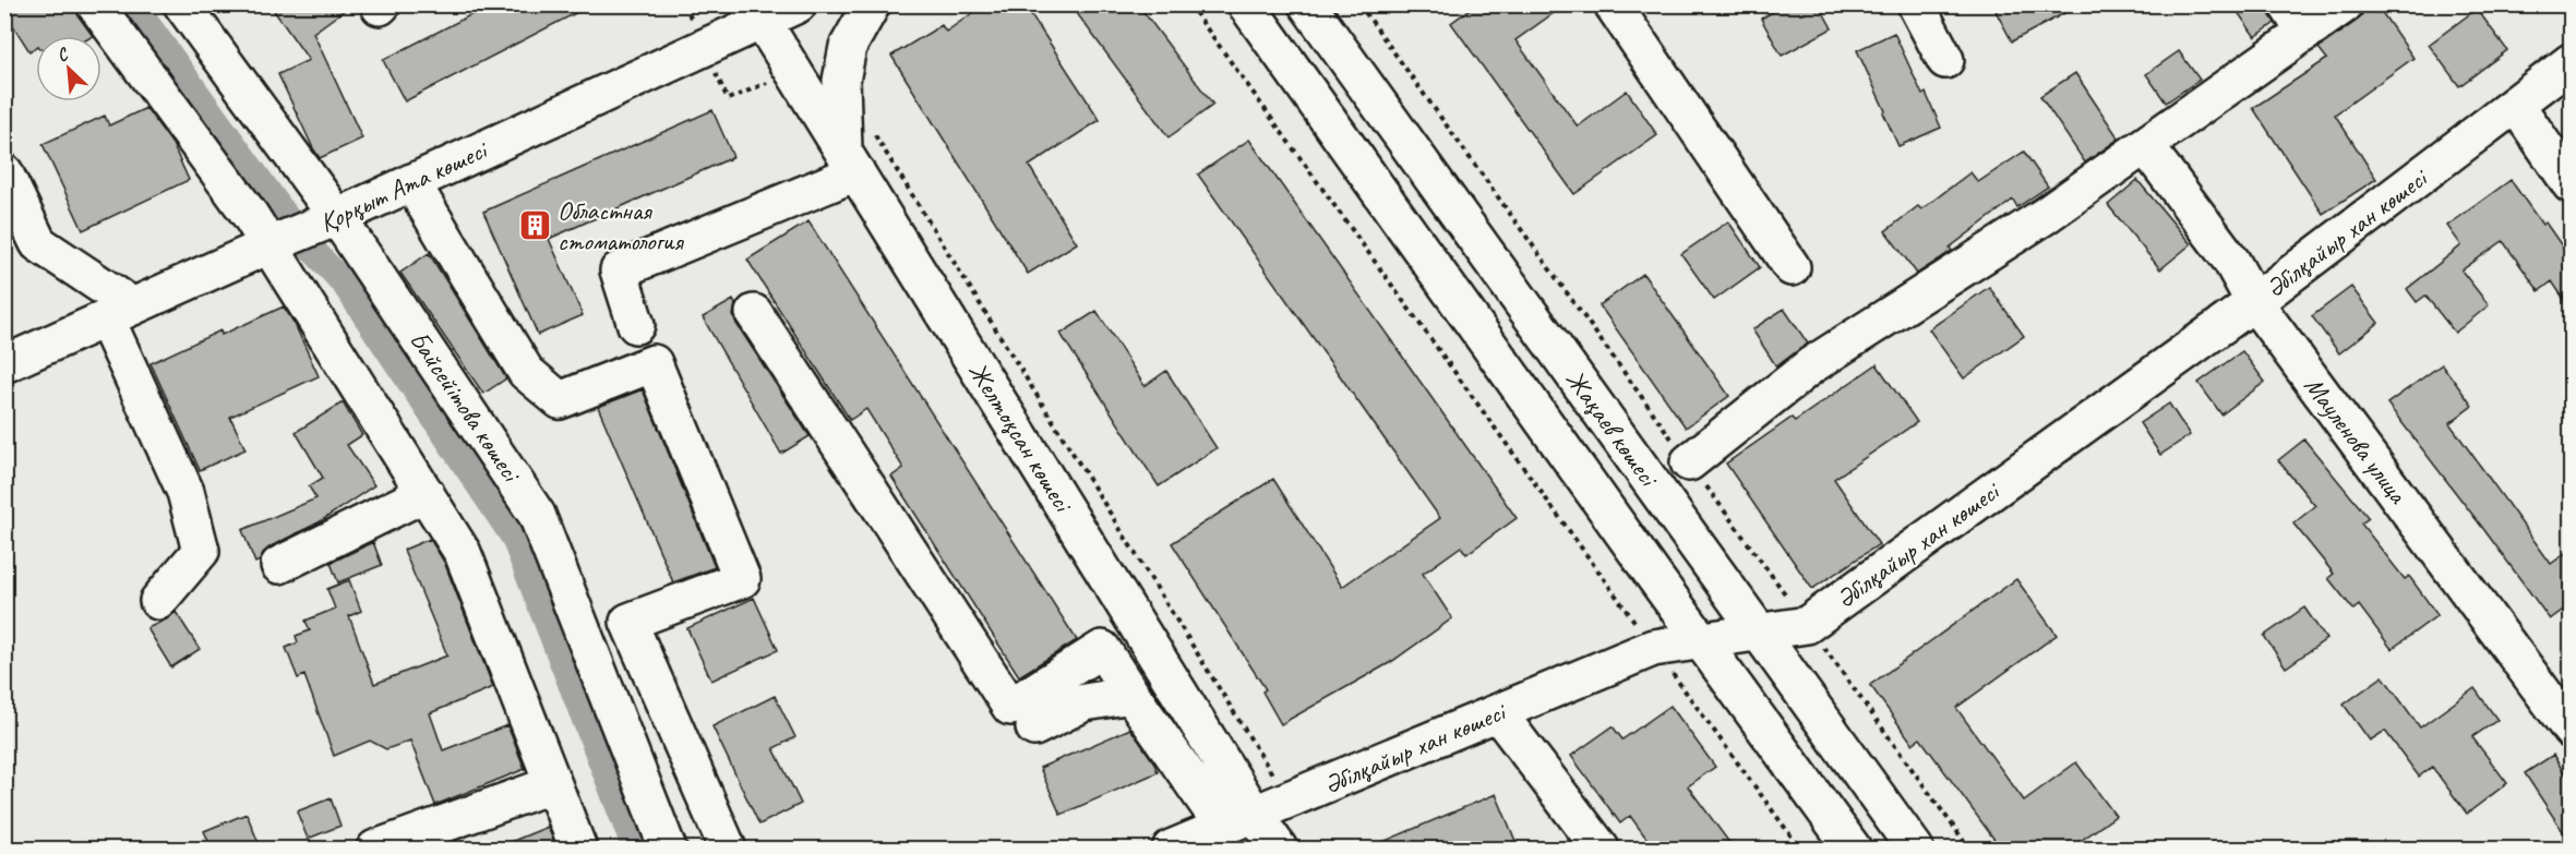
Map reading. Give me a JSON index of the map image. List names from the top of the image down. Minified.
{"streets":{"street":["Қорқыт Ата көшесі","Әбілқайыр хан көшесі","Байсейітова көшесі","Жақаев көшесі","Желтоқсан көшесі","Мауленова улица"]},"crossings":[["Қорқыт Ата көшесі","Байсейітова көшесі"],["Қорқыт Ата көшесі","Желтоқсан көшесі"],["Әбілқайыр хан көшесі","Жақаев көшесі"],["Әбілқайыр хан көшесі","Желтоқсан көшесі"],["Әбілқайыр хан көшесі","Мауленова улица"]],"places":{"building":["Областная стоматология"]},"north":"top left"}
